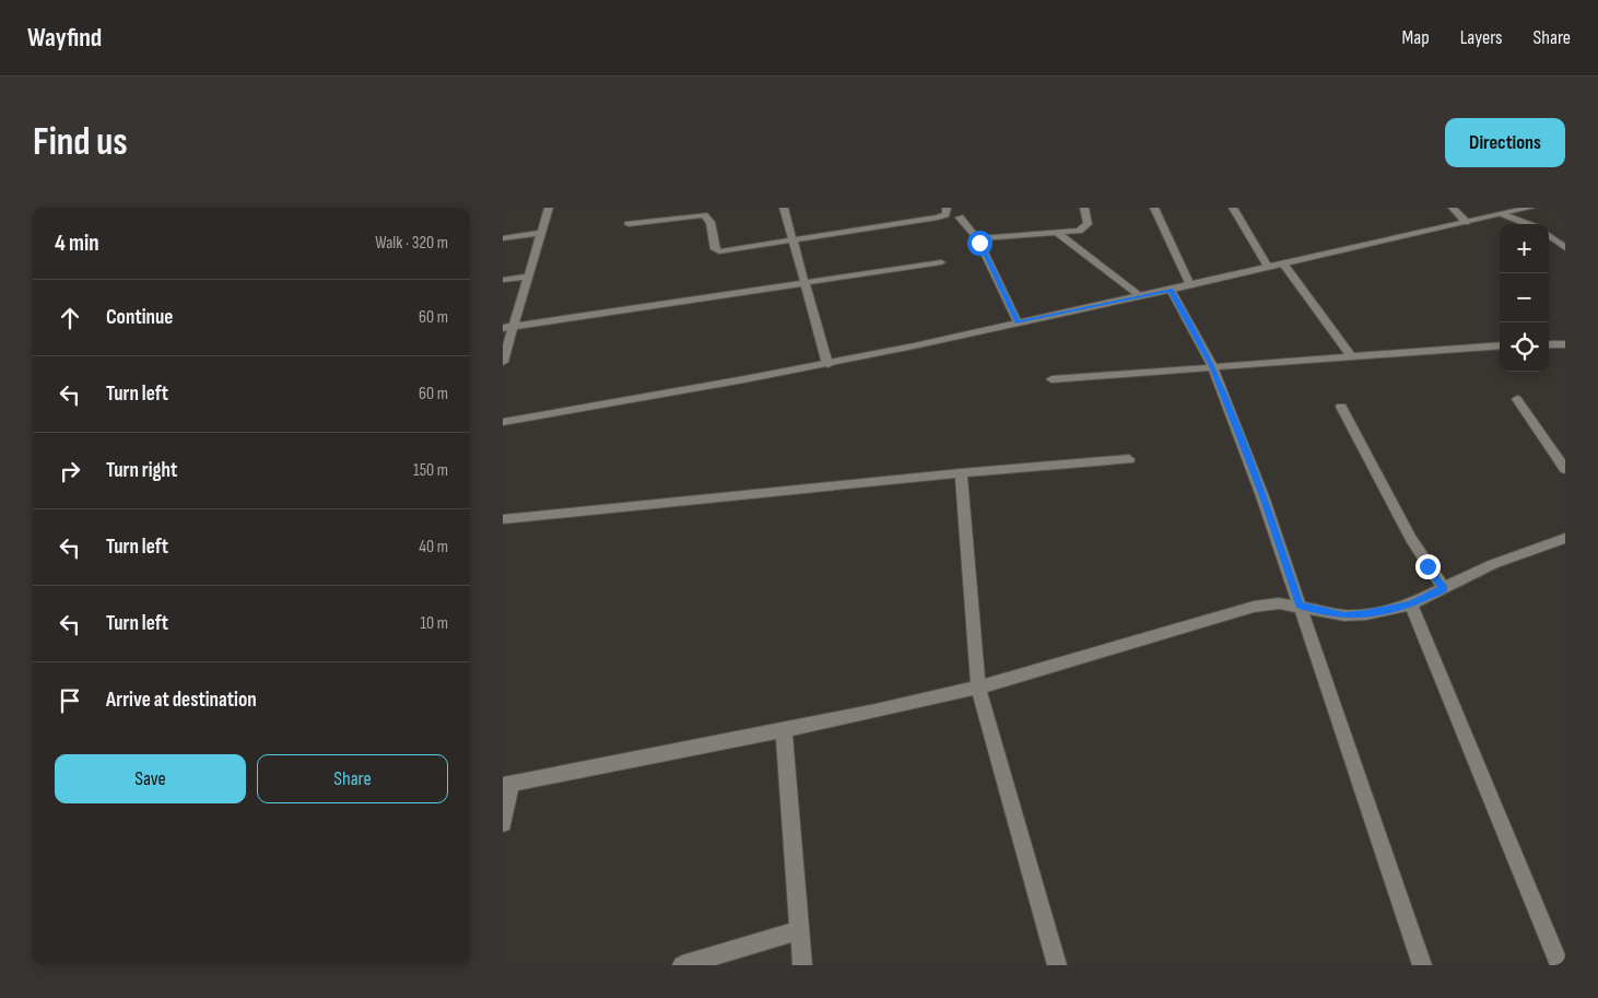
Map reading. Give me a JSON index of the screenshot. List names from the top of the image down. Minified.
{"page":{"header":"Wayfind","nav":["Map","Layers","Share"],"buttons":["Directions",["Save","Share"]],"title":"Find us","heading":["4 min","Walk · 320 m"],"map_buttons":["+","−"],"list":[["Continue","60 m"],["Turn left","60 m"],["Turn right","150 m"],["Turn left","40 m"],["Turn left","10 m"],"Arrive at destination"]}}
